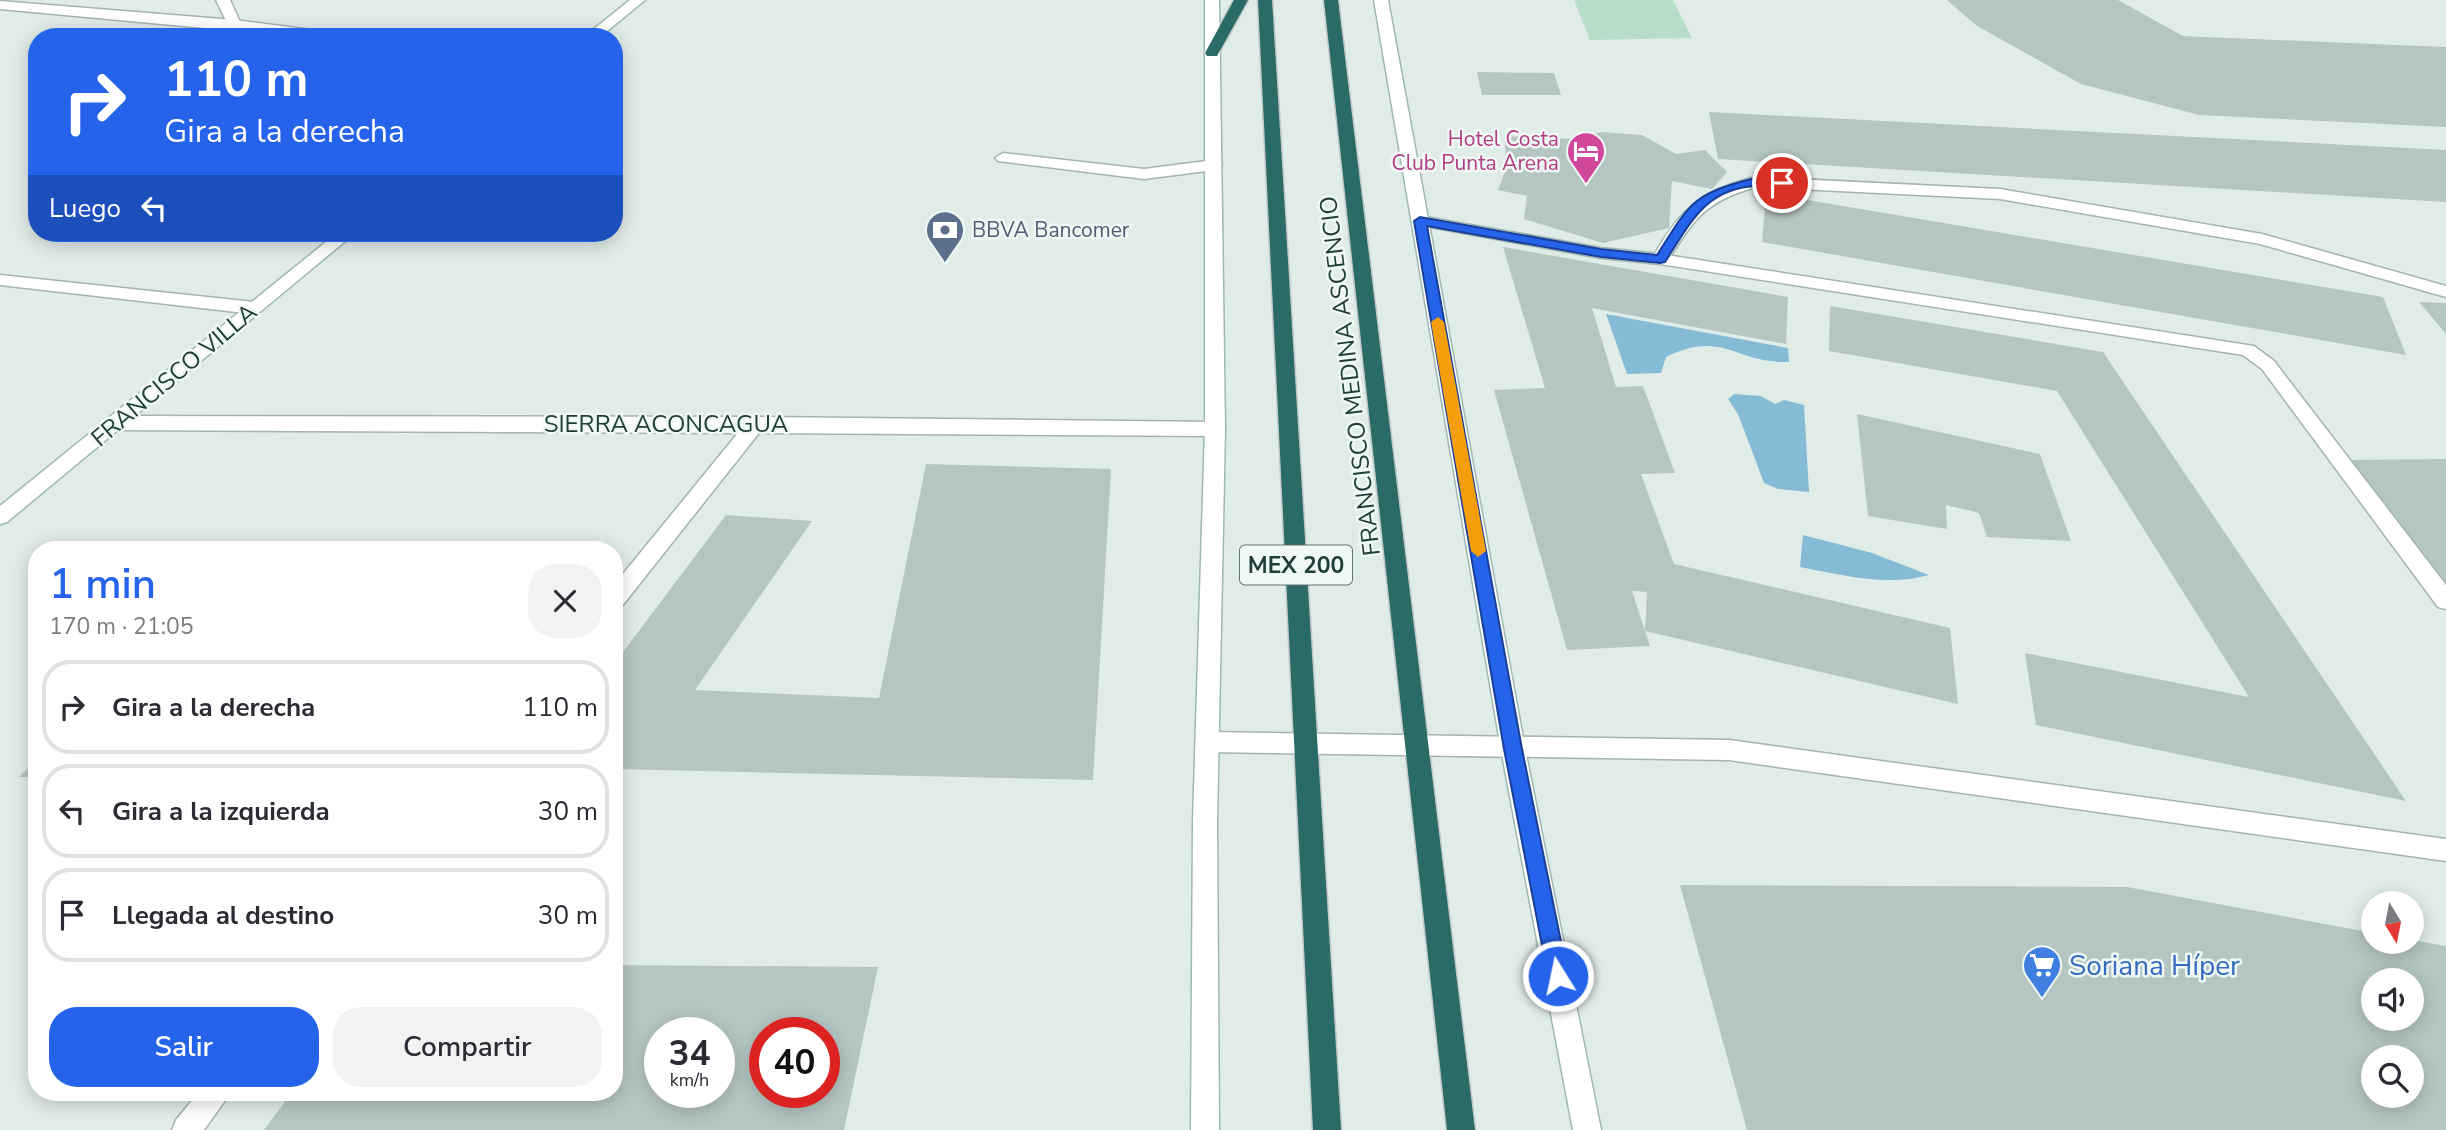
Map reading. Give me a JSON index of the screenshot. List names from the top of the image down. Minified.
{"streets":{"highway":["FRANCISCO MEDINA ASCENCIO","MEX 200"],"street":["FRANCISCO VILLA","SIERRA ACONCAGUA"]},"crossings":[["FRANCISCO VILLA","SIERRA ACONCAGUA"]],"places":{"hotel":["Hotel Costa Club Punta Arena"],"bank":["BBVA Bancomer"],"supermarket":["Soriana Híper"]},"north":"bottom","page":{"turn":["110 m","Gira a la derecha"],"then":"Luego","heading":["1 min","170 m · 21:05"],"list":[{"name":"Gira a la derecha","value":"110 m"},{"name":"Gira a la izquierda","value":"30 m"},{"name":"Llegada al destino","value":"30 m"}],"buttons":["Salir","Compartir"],"speed":"34 km/h","limit":"40"}}
